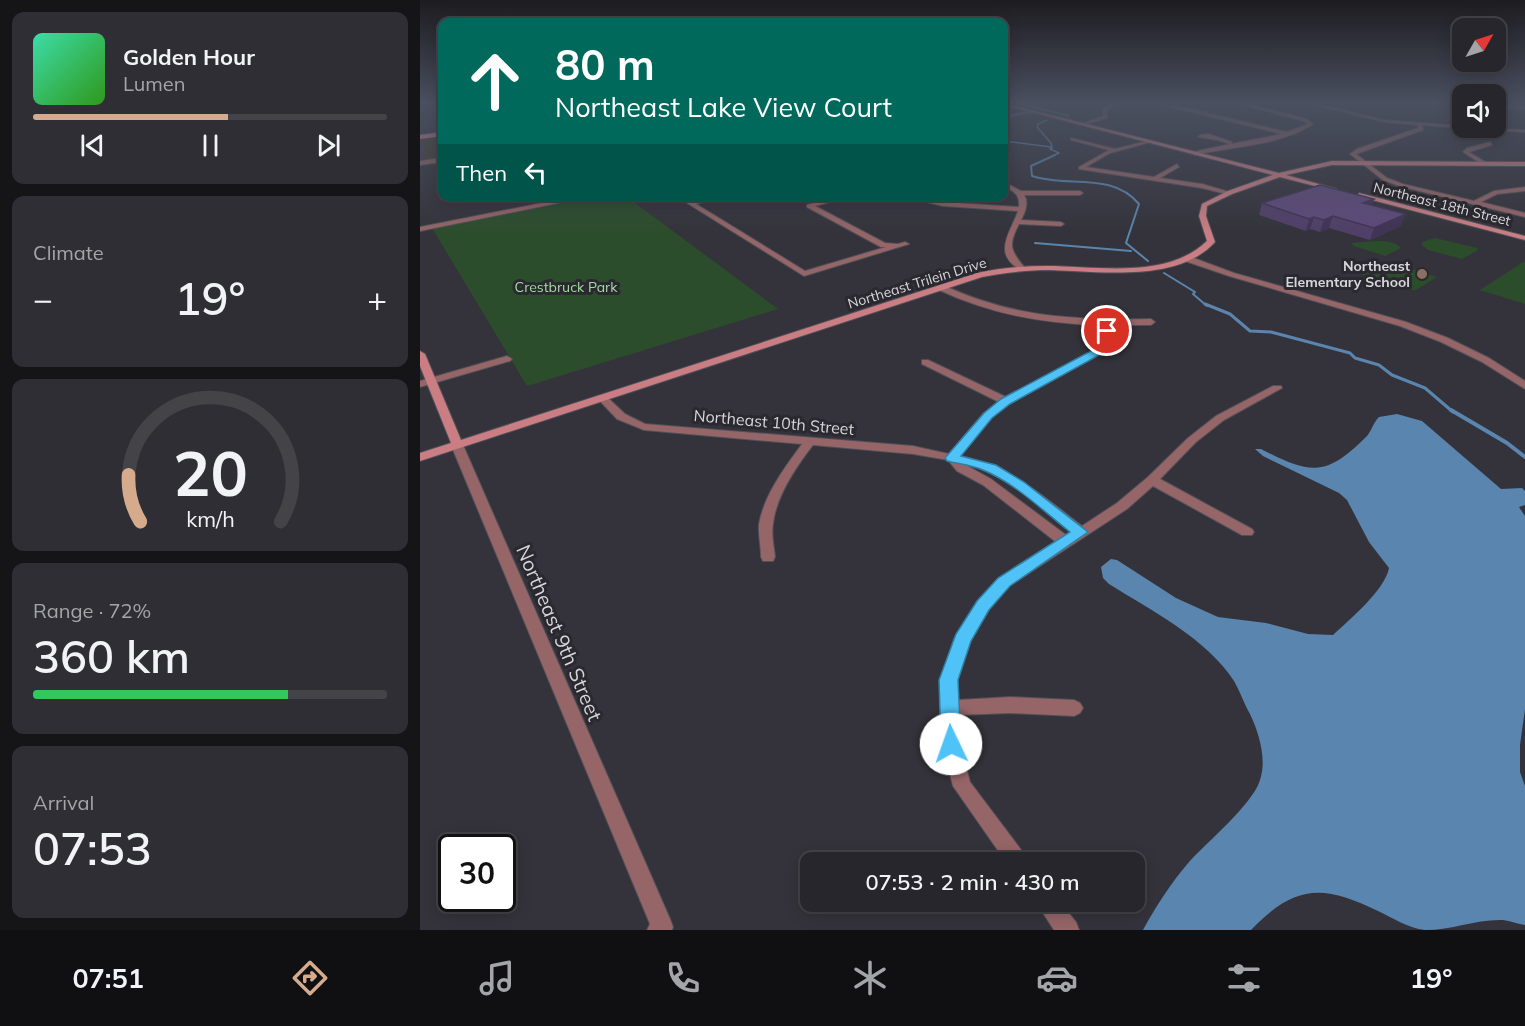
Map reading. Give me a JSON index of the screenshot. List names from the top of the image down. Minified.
{"streets":{"street":["Northeast 18th Street","Northeast Trilein Drive","Northeast 10th Street","Northeast 9th Street"]},"crossings":[["Northeast Trilein Drive","Northeast 10th Street"],["Northeast Trilein Drive","Northeast 9th Street"]],"parks":["Crestbruck Park"],"places":["Northeast Elementary School"],"north":"top right","page":{"turn":["80 m","Northeast Lake View Court"],"song":["Golden Hour","Lumen"],"then":"Then","tile":["Climate",["Range · 72%","360 km"],["Arrival","07:53"]],"heat":["−","19°","+"],"limit":"30","trip":"07:53 · 2 min · 430 m","tabs":["07:51","19°"],"gauge":["20","km/h"]}}
